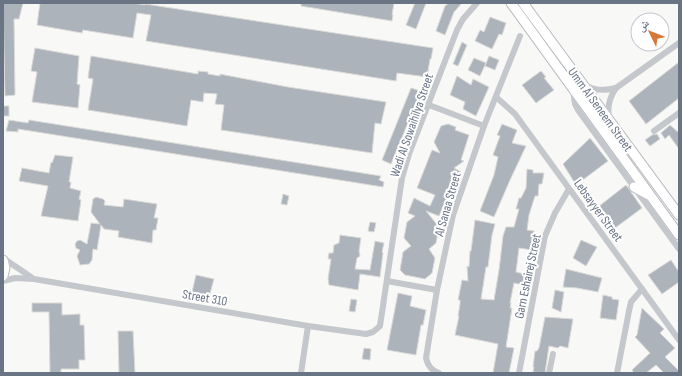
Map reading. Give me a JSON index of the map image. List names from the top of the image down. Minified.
{"streets":{"main road":["Umm Al Seneem Street"],"street":["Wadi Al Sowaihilya Street","Al Sanaa Street","Lebsayyer Street","Garn Eshairej Street","Street 310"]},"crossings":[["Wadi Al Sowaihilya Street","Street 310"],["Al Sanaa Street","Lebsayyer Street"],["Lebsayyer Street","Garn Eshairej Street"]],"north":"top left"}
